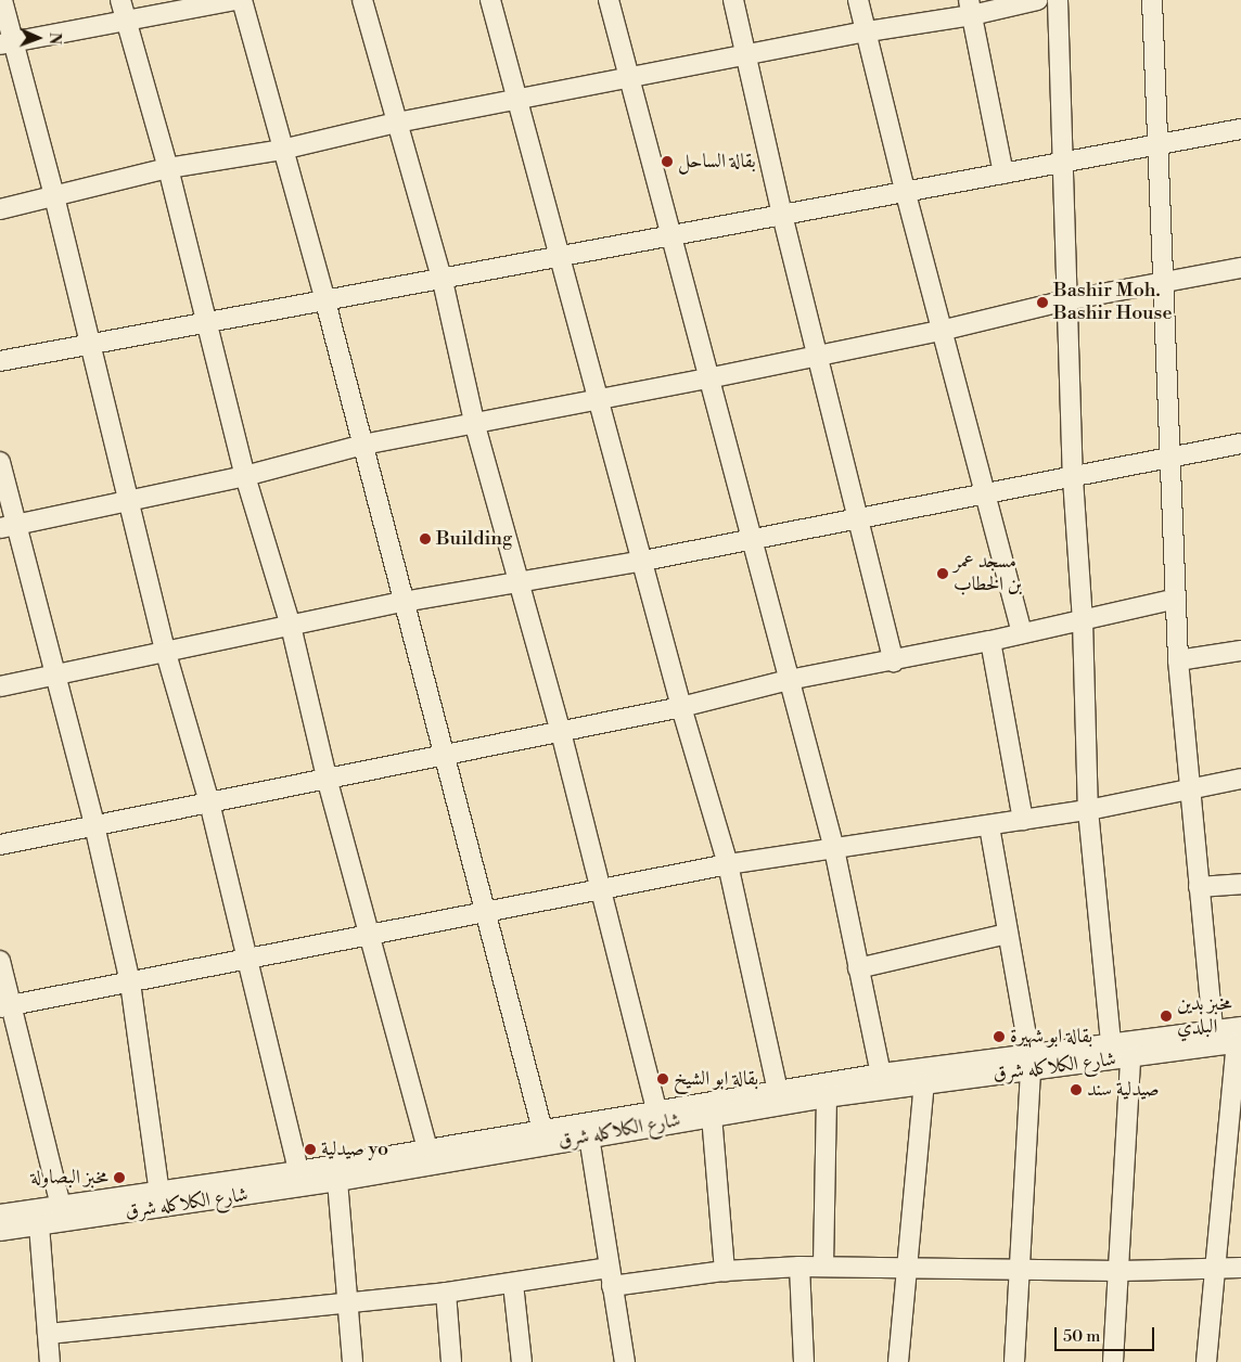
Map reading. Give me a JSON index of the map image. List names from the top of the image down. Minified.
{"streets":{"street":["شارع الكلاكله شرق"]},"places":["بقالة الساحل","Bashir Moh. Bashir House","Building","مسجد عمر بن الخطاب","مخبز بدين البلدي","بقالة ابو شهيرة","بقالة ابو الشيخ","صيدلية سند","صيدلية yo","مخبز البصاولة"],"scale_bar":"50 m","north":"right"}
